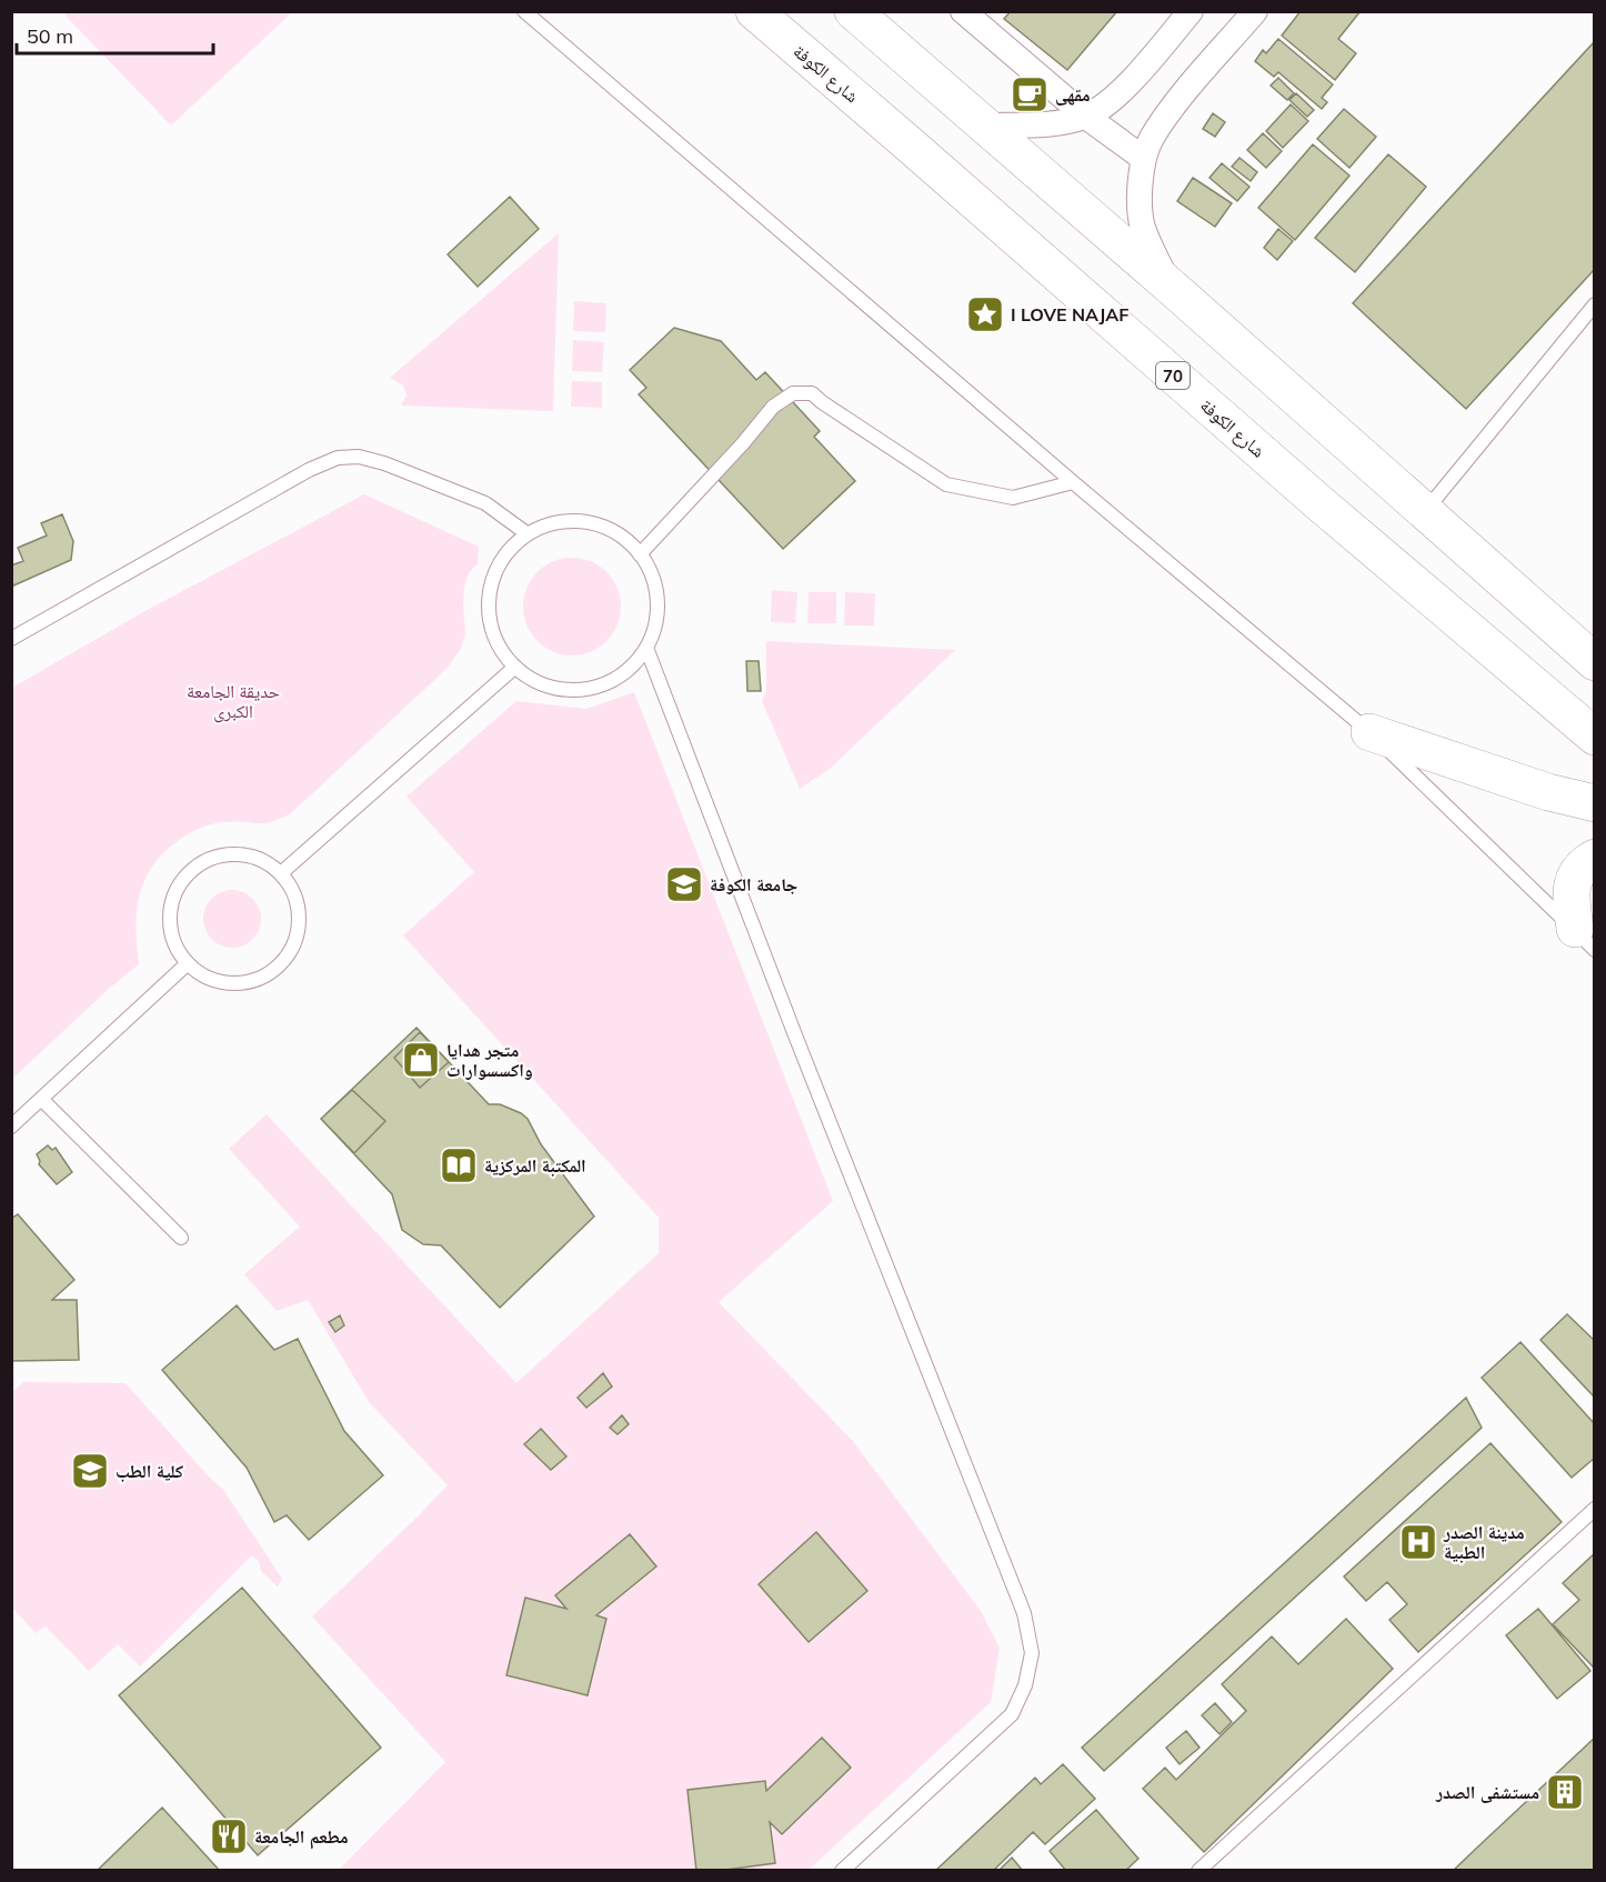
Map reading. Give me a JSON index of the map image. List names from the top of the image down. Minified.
{"streets":{"highway":["شارع الكوفة","70"]},"parks":["حديقة الجامعة الكبرى"],"places":{"cafe":["مقهى"],"place":["I LOVE NAJAF"],"school or university":["جامعة الكوفة","كلية الطب"],"shop":["متجر هدايا واكسسوارات"],"library":["المكتبة المركزية"],"hospital":["مدينة الصدر الطبية"],"building":["مستشفى الصدر"],"restaurant":["مطعم الجامعة"]},"scale_bar":"50 m"}
